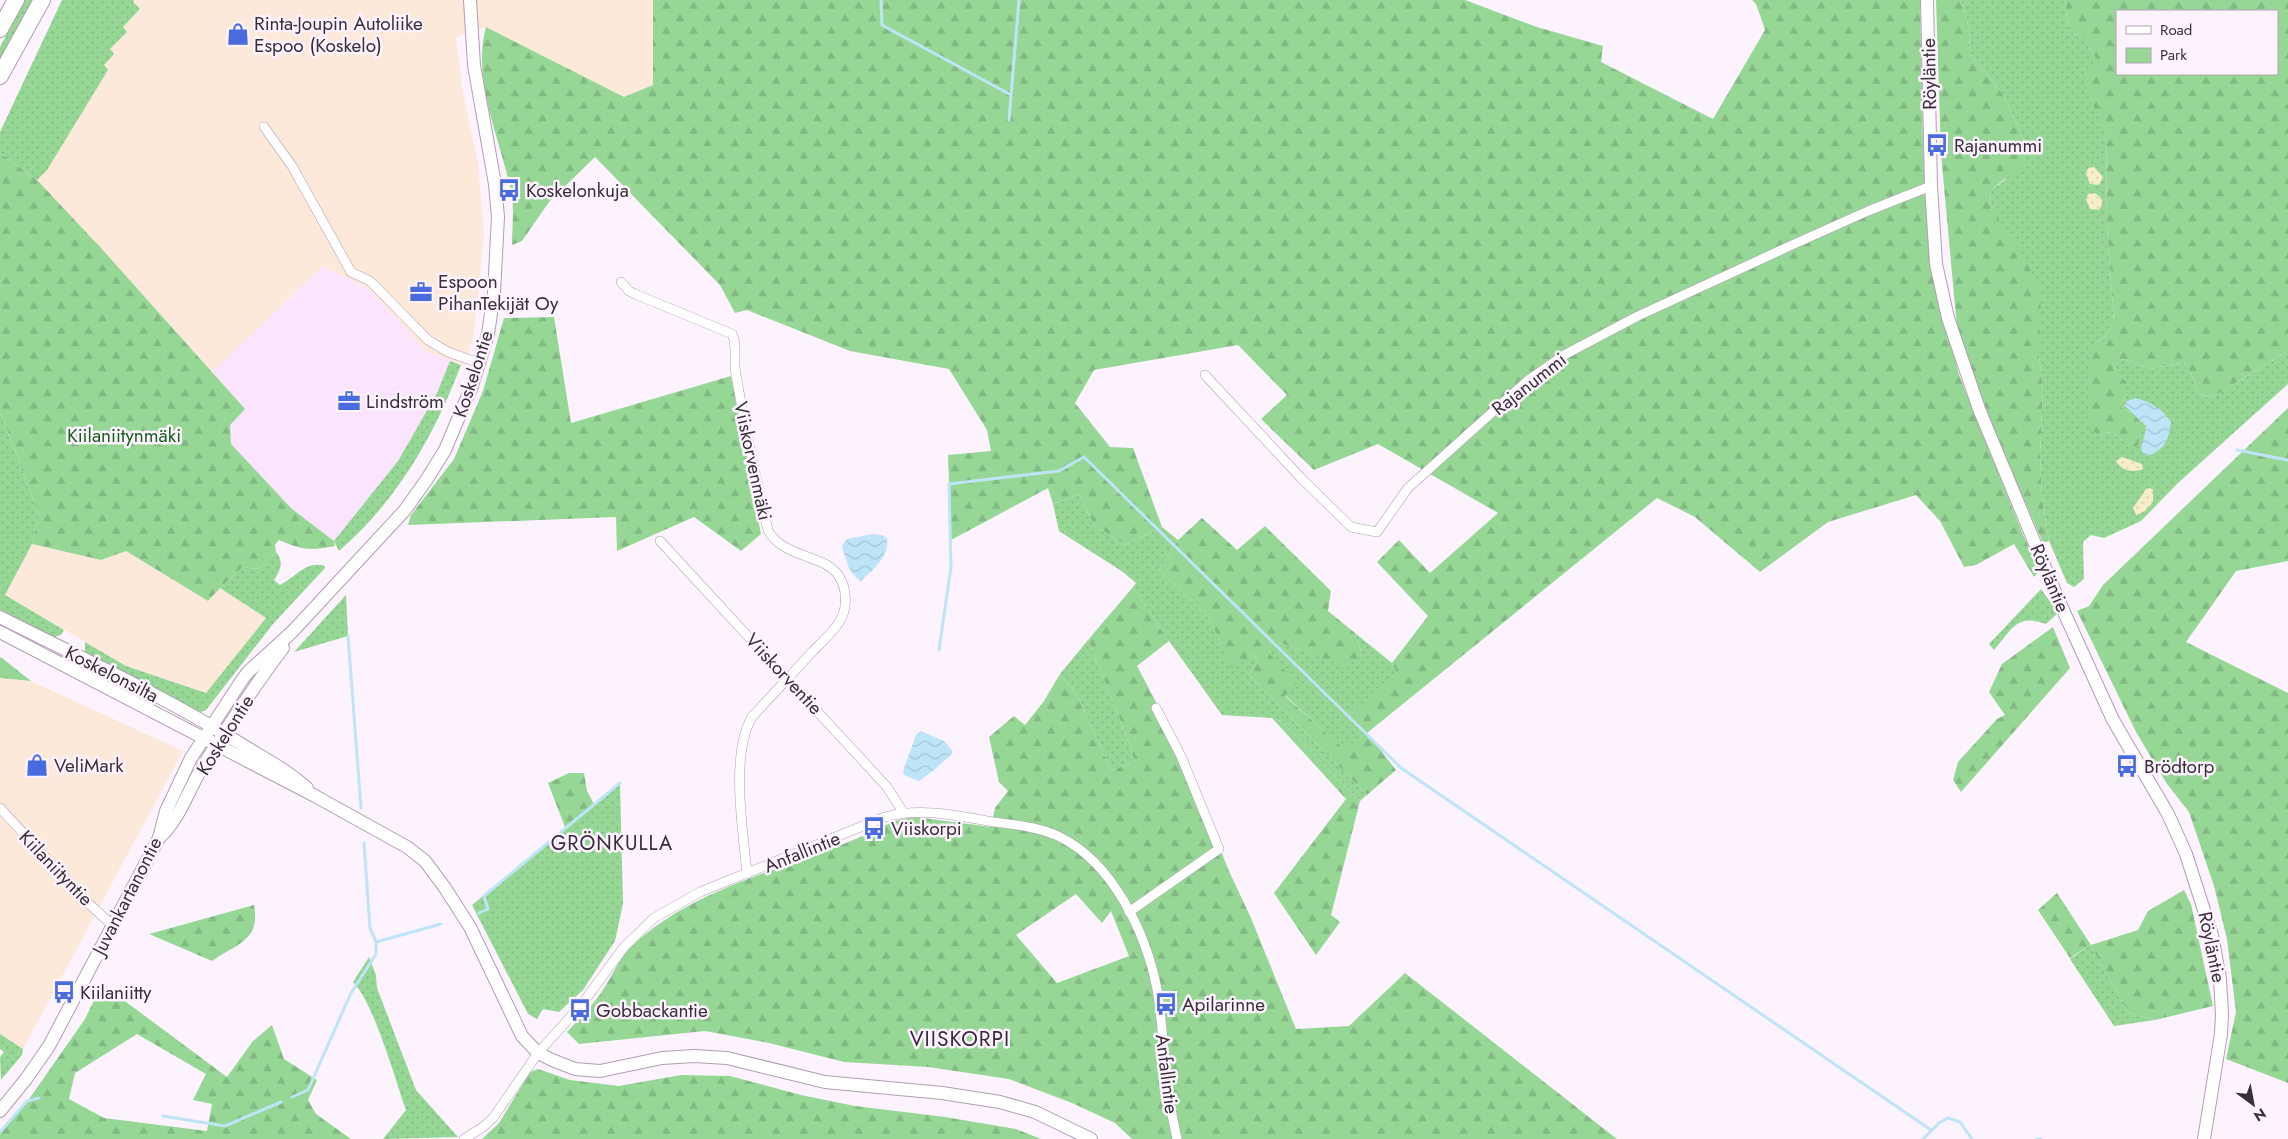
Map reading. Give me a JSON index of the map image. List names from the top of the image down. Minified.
{"streets":{"street":["Röyläntie","Koskelontie","Rajanummi","Viiskorvenmäki","Koskelonsilta","Viiskorventie","Anfallintie","Kiilaniityntie","Juvankartanontie"]},"crossings":[["Röyläntie","Rajanummi"],["Koskelontie","Koskelonsilta"],["Koskelontie","Juvankartanontie"],["Viiskorvenmäki","Viiskorventie"],["Viiskorvenmäki","Anfallintie"],["Koskelonsilta","Juvankartanontie"],["Viiskorventie","Anfallintie"],["Kiilaniityntie","Juvankartanontie"]],"districts":["GRÖNKULLA","VIISKORPI"],"parks":["Kiilaniitynmäki"],"places":{"shop":["Rinta-Joupin Autoliike Espoo (Koskelo)","VeliMark"],"bus stop":["Rajanummi","Koskelonkuja","Brödtorp","Viiskorpi","Kiilaniitty","Apilarinne","Gobbackantie"],"office":["Espoon PihanTekijät Oy","Lindström"]},"legend":["Road","Park"],"north":"bottom right"}
